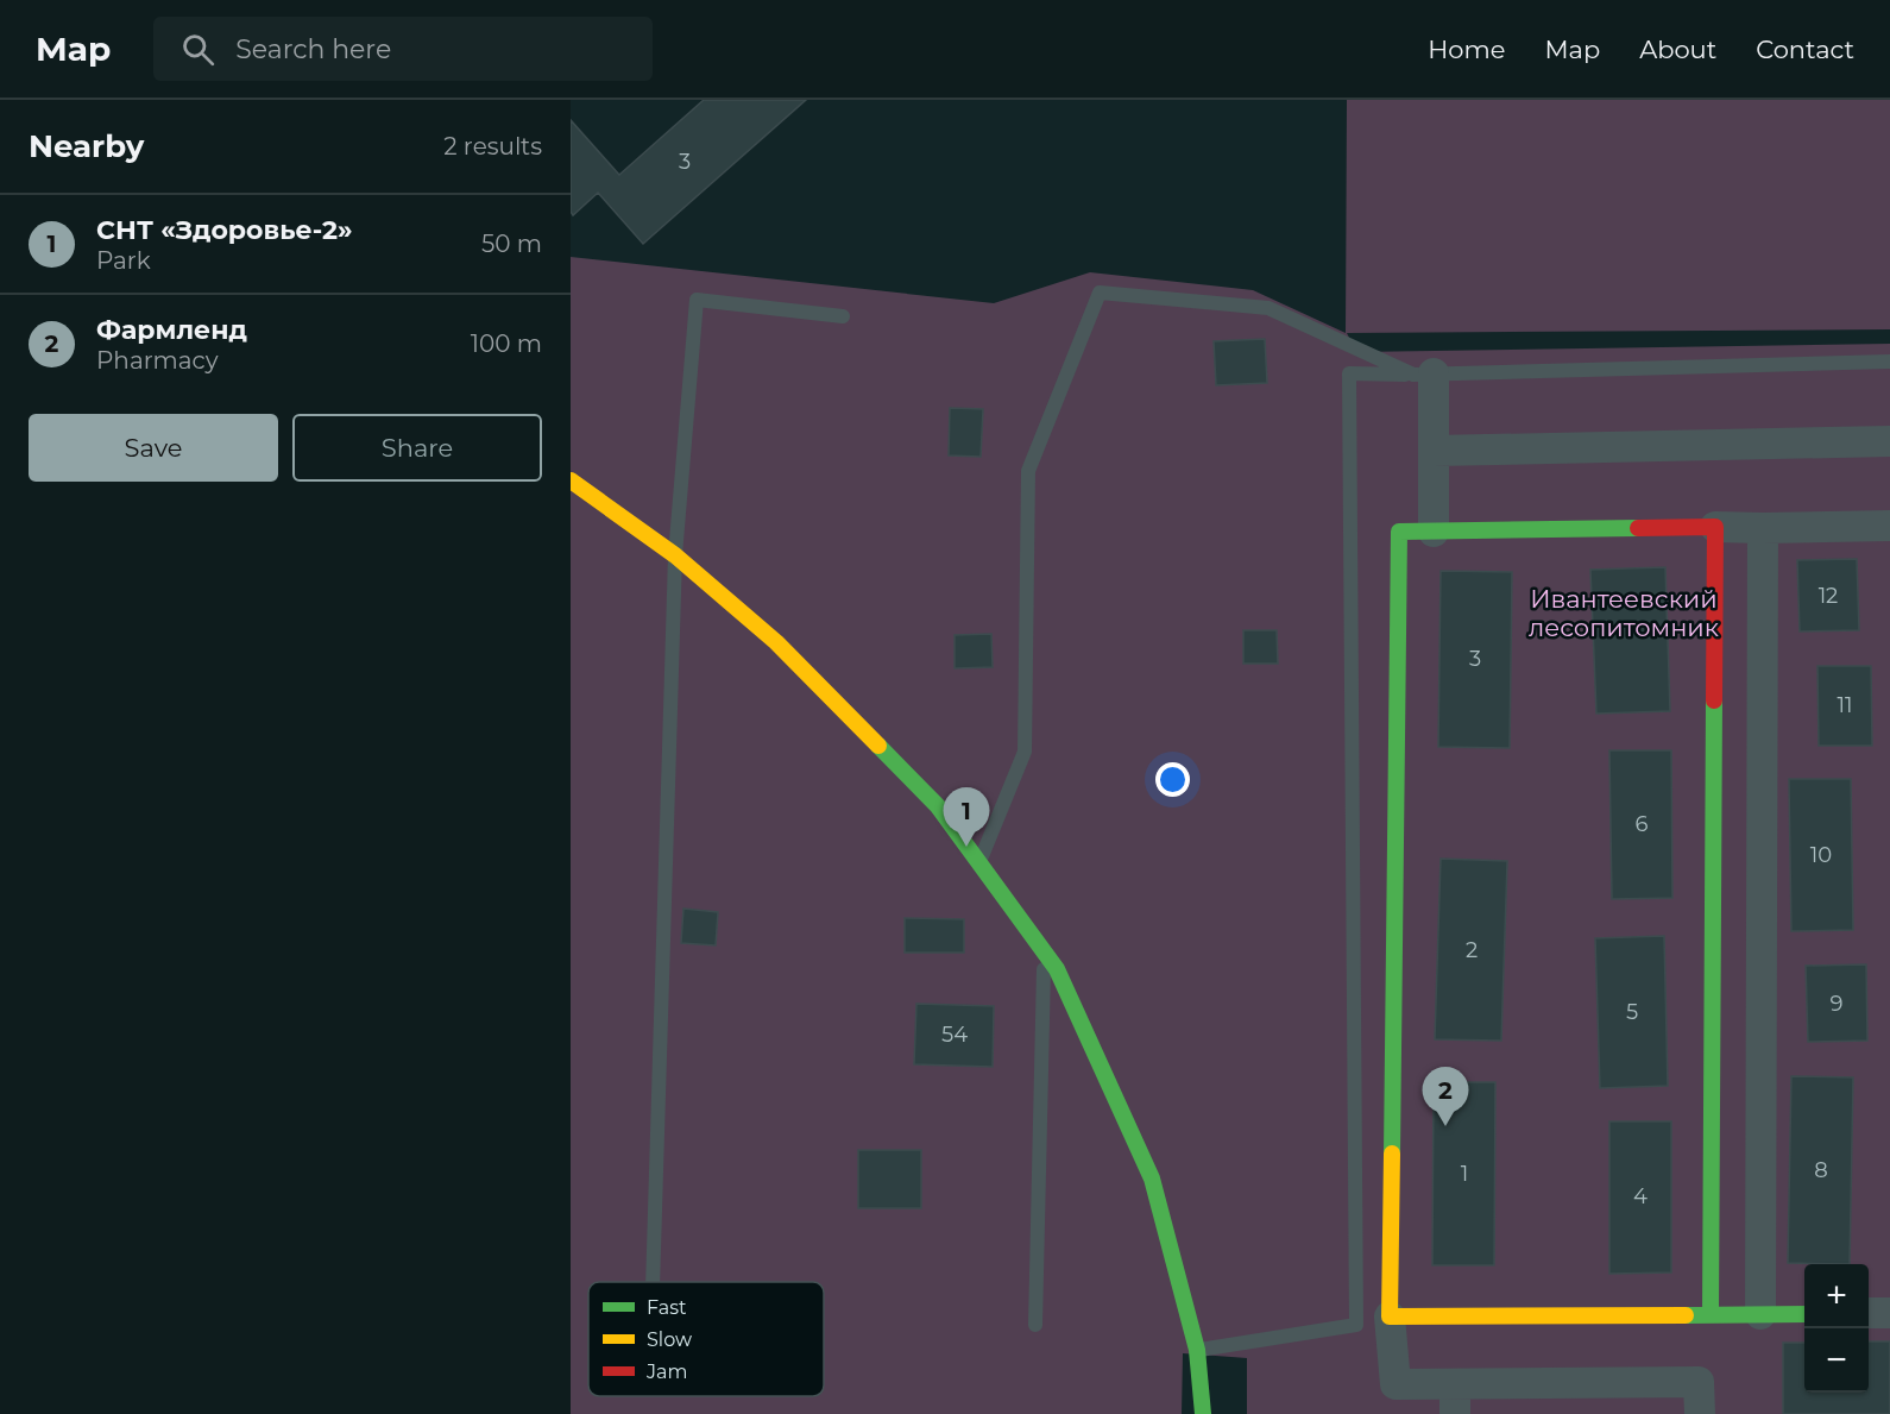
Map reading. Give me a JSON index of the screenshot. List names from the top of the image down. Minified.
{"parks":["Ивантеевский лесопитомник"],"house_numbers":["3","12","3","11","6","10","2","9","5","54","8","1","4"],"legend":["Fast","Slow","Jam"],"page":{"header":"Map","search":"Search here","nav":["Home","Map","About","Contact"],"heading":["Nearby","2 results"],"list":[{"mark":"1","name":"СНТ «Здоровье-2»","note":"Park","value":"50 m"},{"mark":"2","name":"Фармленд","note":"Pharmacy","value":"100 m"}],"buttons":["Save","Share"],"pins":["1","2"],"map_buttons":["+","−"]}}
